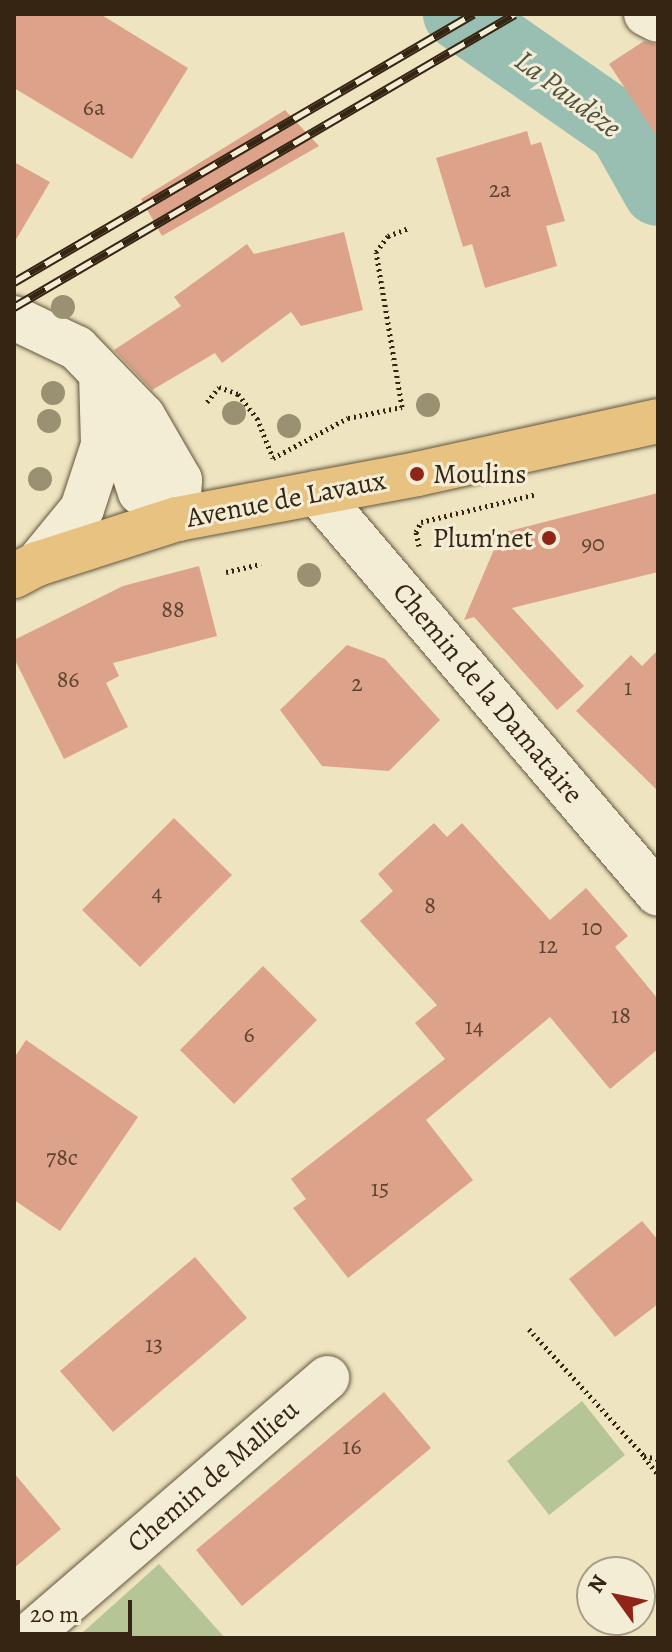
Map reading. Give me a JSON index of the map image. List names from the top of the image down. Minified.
{"streets":{"main road":["Avenue de Lavaux"],"street":["Chemin de la Damataire","Chemin de Mallieu"]},"crossings":[["Avenue de Lavaux","Chemin de la Damataire"]],"water":["La Paudèze"],"places":["Moulins","Plum'net"],"house_numbers":["6a","2a","90","88","86","2","1","4","8","10","12","18","14","6","78c","15","13","16"],"scale_bar":"20 m","north":"top left"}
